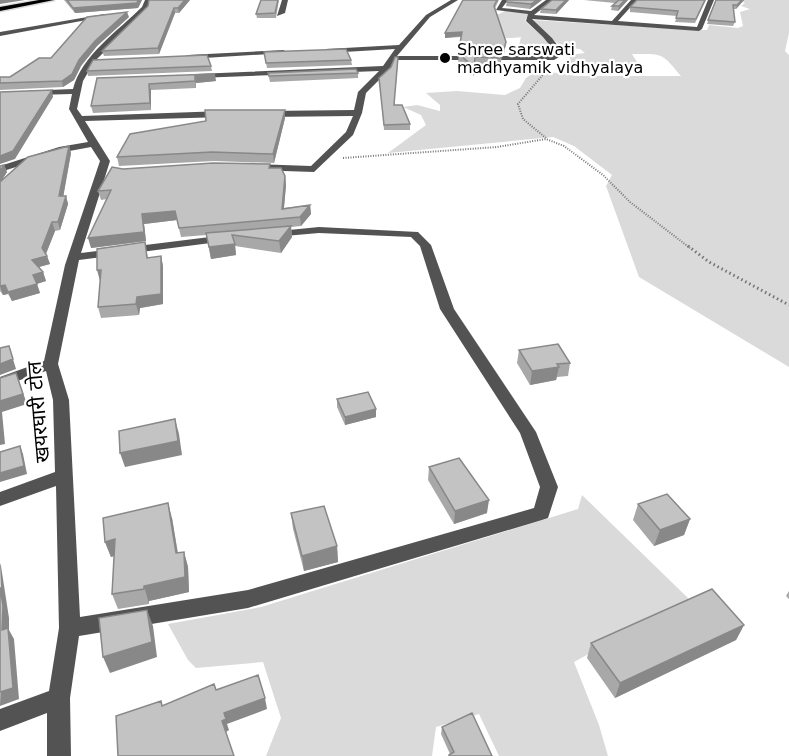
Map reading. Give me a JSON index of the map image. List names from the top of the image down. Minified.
{"streets":{"street":["खयरघारी टोल"]},"places":["Shree sarswati madhyamik vidhyalaya"]}
